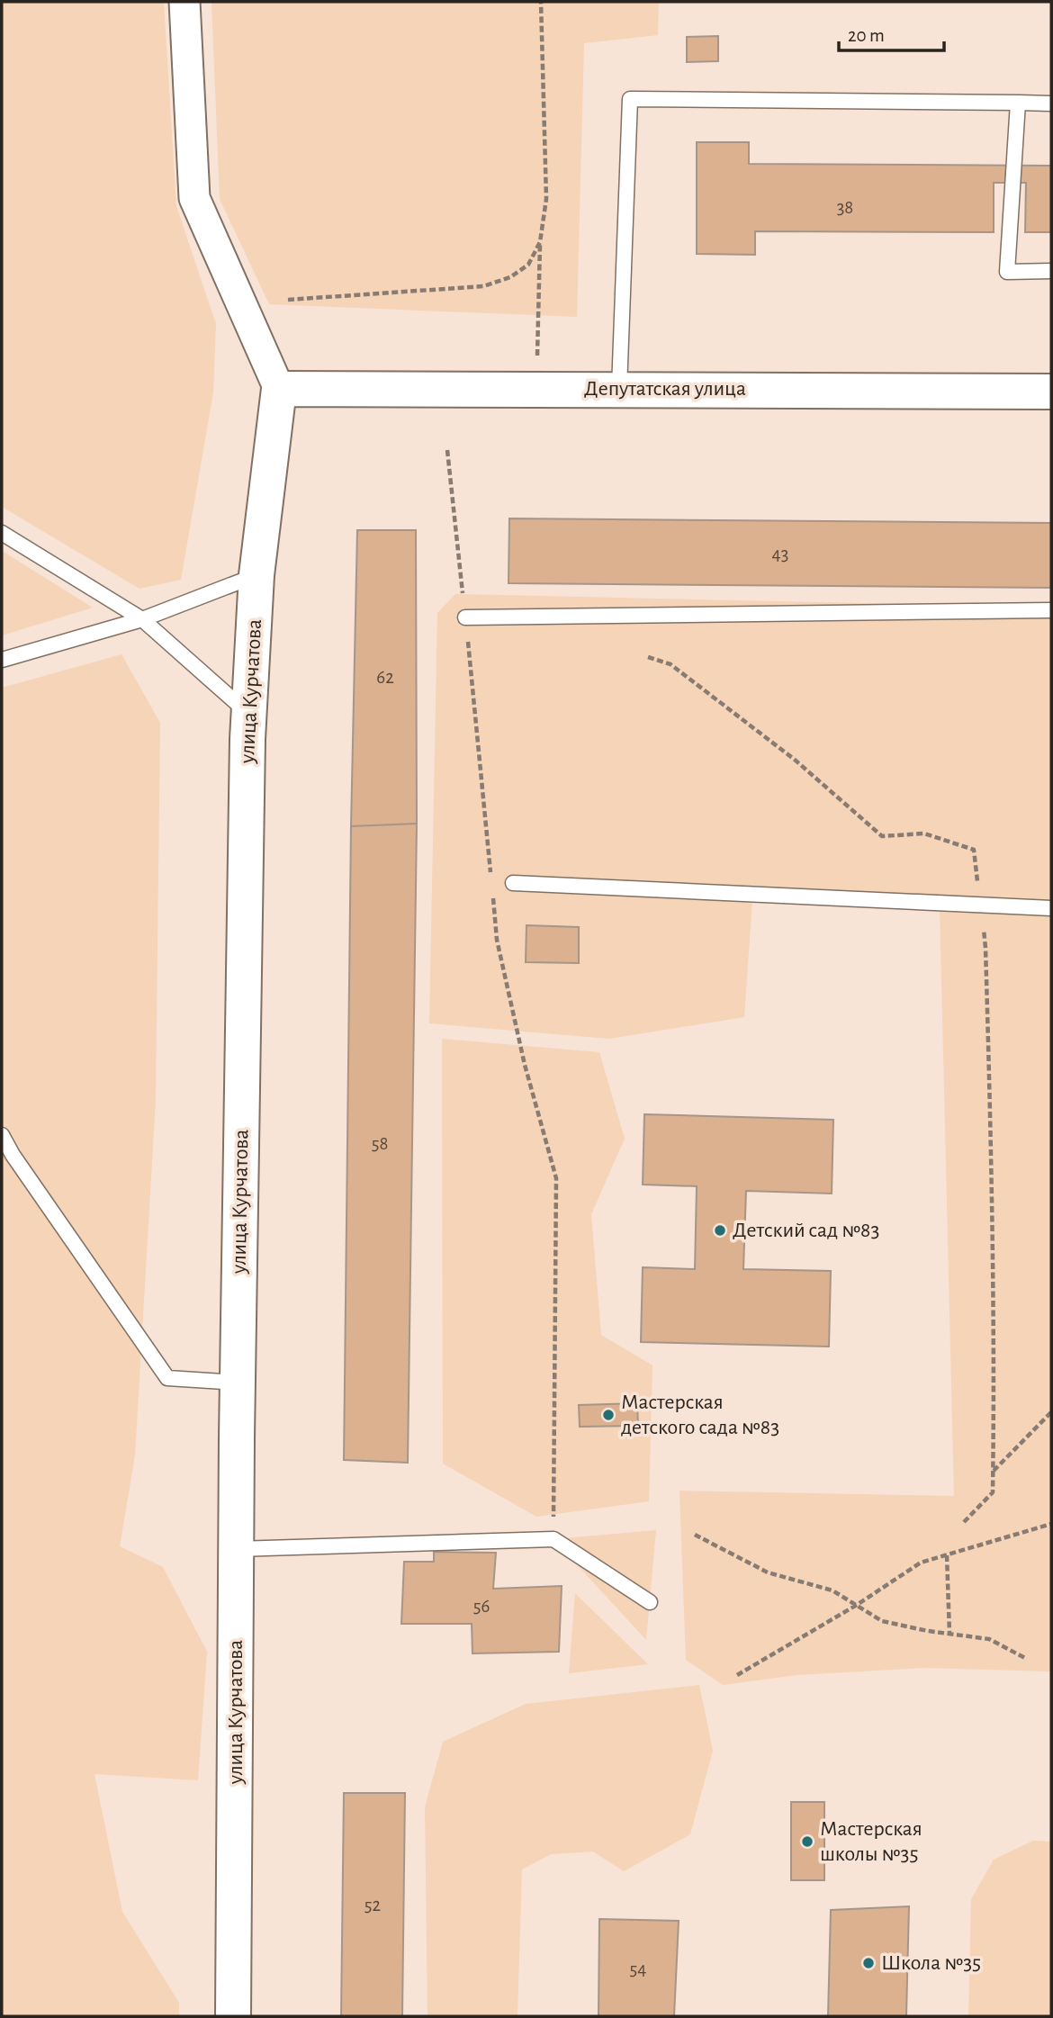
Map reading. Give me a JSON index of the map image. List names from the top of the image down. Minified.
{"streets":{"street":["Депутатская улица","улица Курчатова"]},"crossings":[["Депутатская улица","улица Курчатова"]],"places":["Детский сад №83","Мастерская детского сада №83","Мастерская школы №35","Школа №35"],"house_numbers":["38","43","62","58","56","52","54"],"scale_bar":"20 m"}
